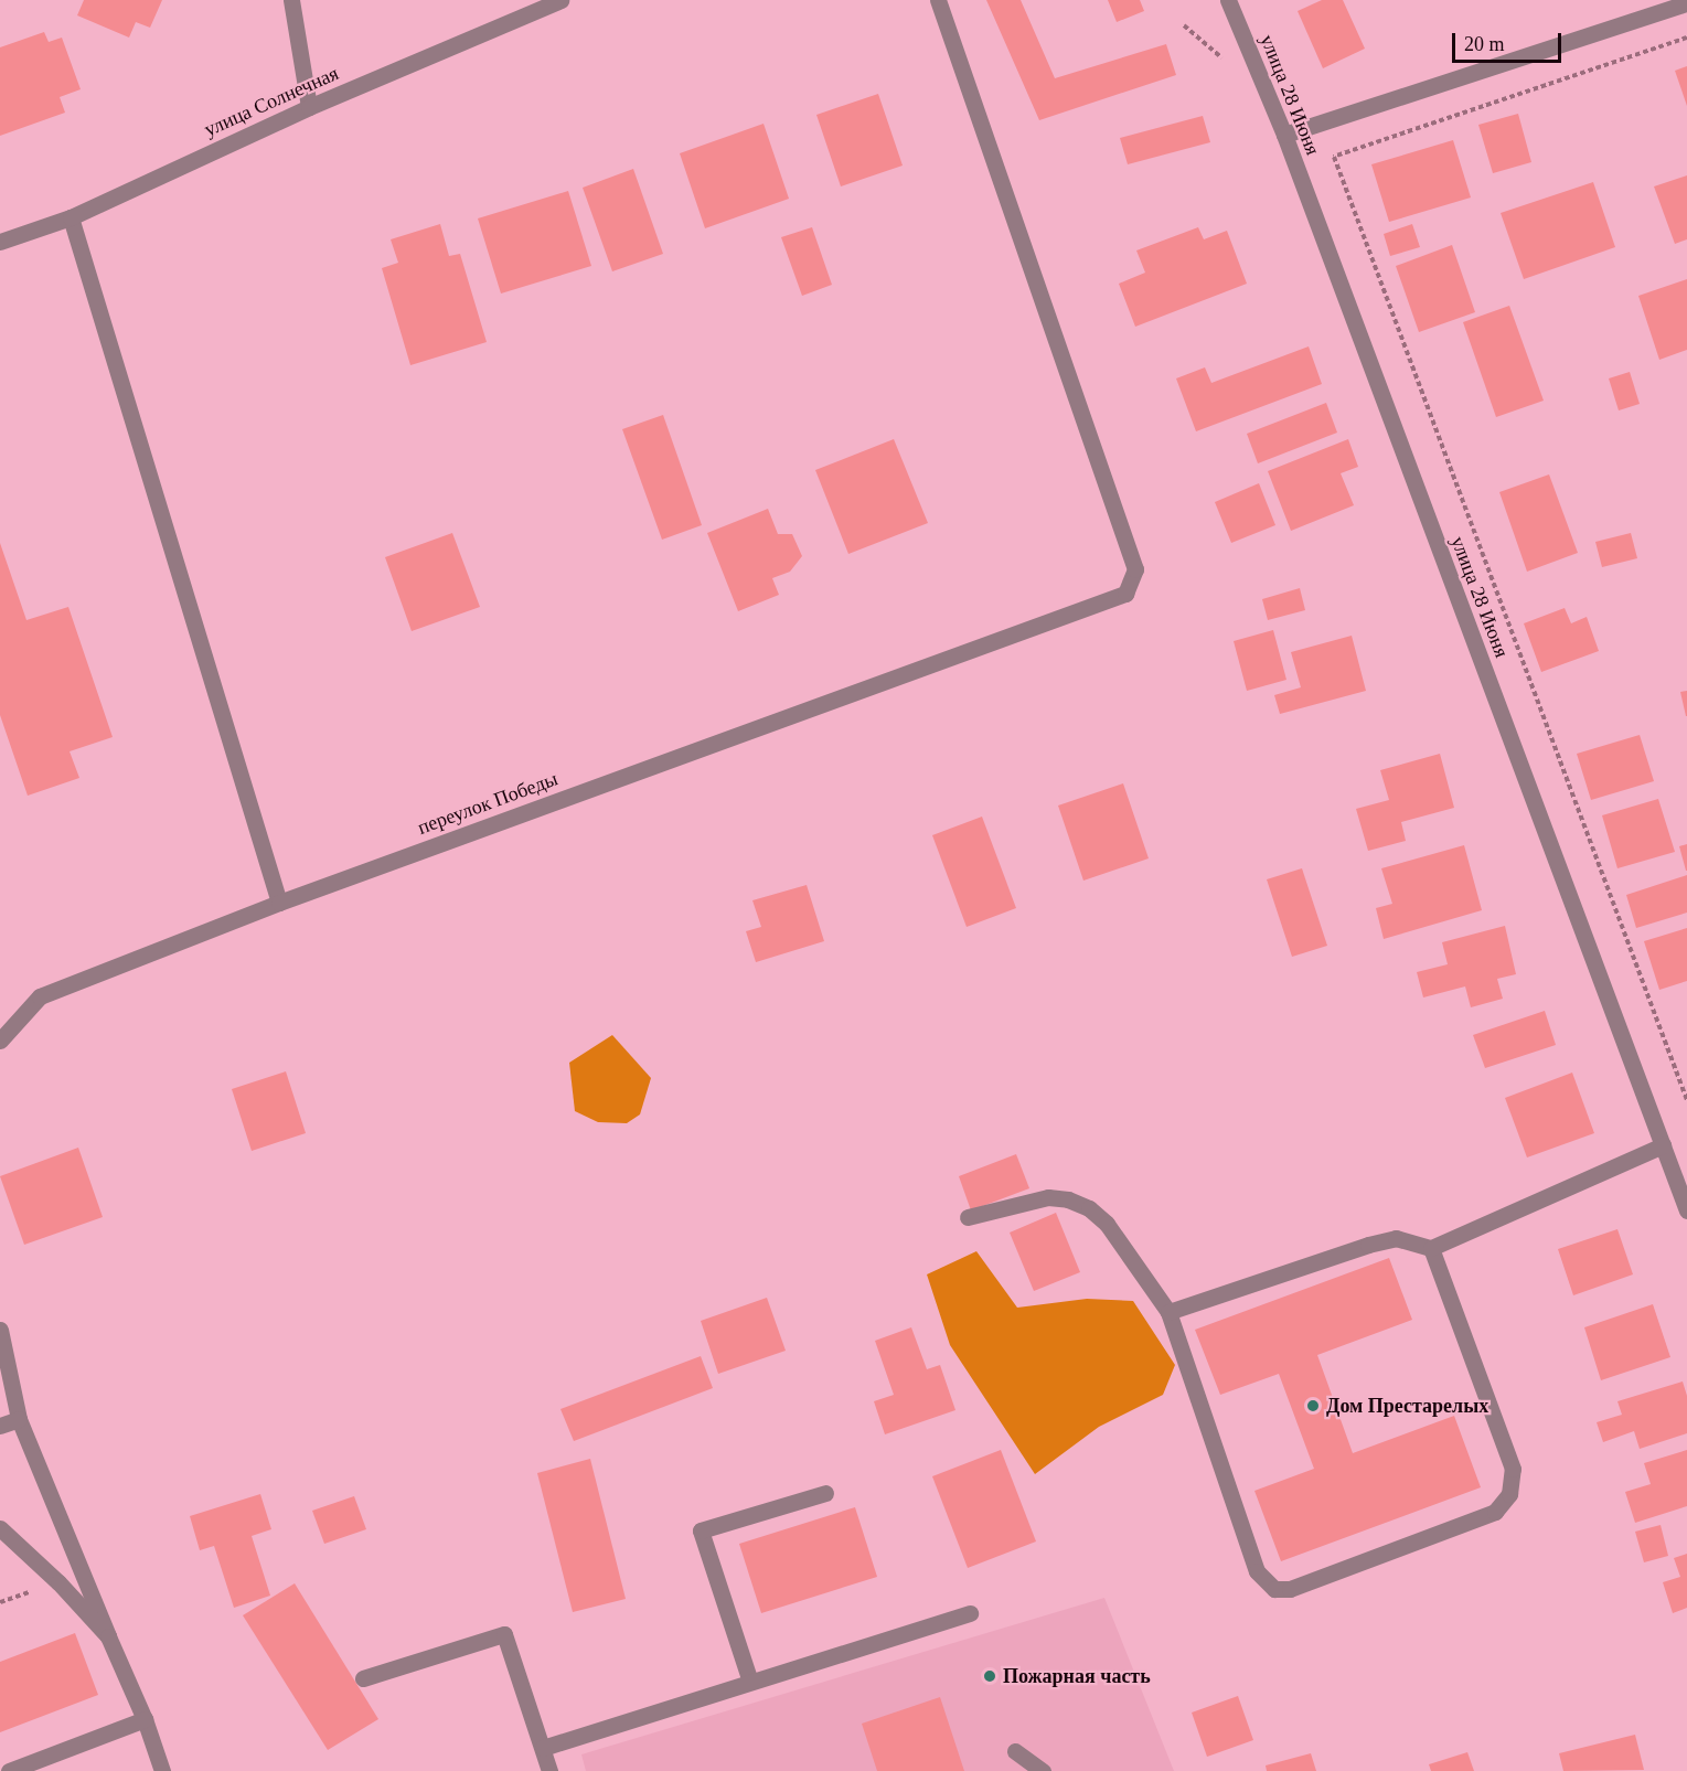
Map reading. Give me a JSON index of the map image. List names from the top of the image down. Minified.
{"streets":{"street":["улица 28 Июня","улица Солнечная","переулок Победы"]},"places":["Дом Престарелых","Пожарная часть"],"scale_bar":"20 m"}
